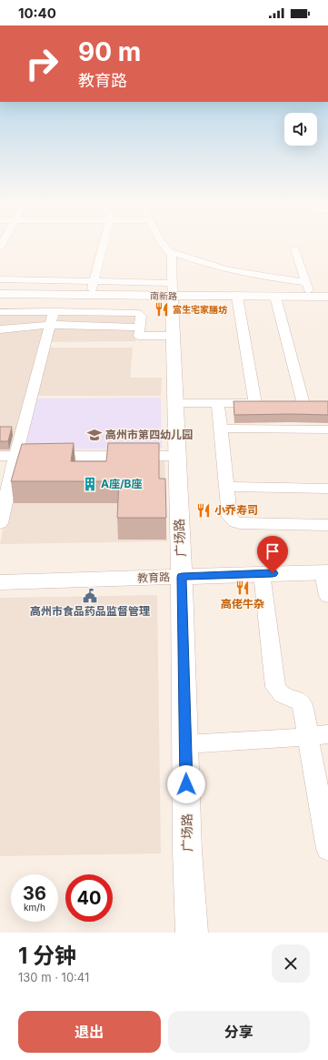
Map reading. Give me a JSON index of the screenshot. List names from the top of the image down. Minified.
{"streets":{"street":["南新路","广场路","教育路"]},"crossings":[["南新路","广场路"],["广场路","教育路"]],"places":{"restaurant":["富生宅家膳坊","小乔寿司","高佬牛杂"],"school or university":["高州市第四幼儿园"],"building":["A座/B座"],"public building":["高州市食品药品监督管理"]},"page":{"status":"10:40","turn":["90 m","教育路"],"speed":"36 km/h","limit":"40","heading":["1 分钟","130 m · 10:41"],"buttons":["退出","分享"]}}
